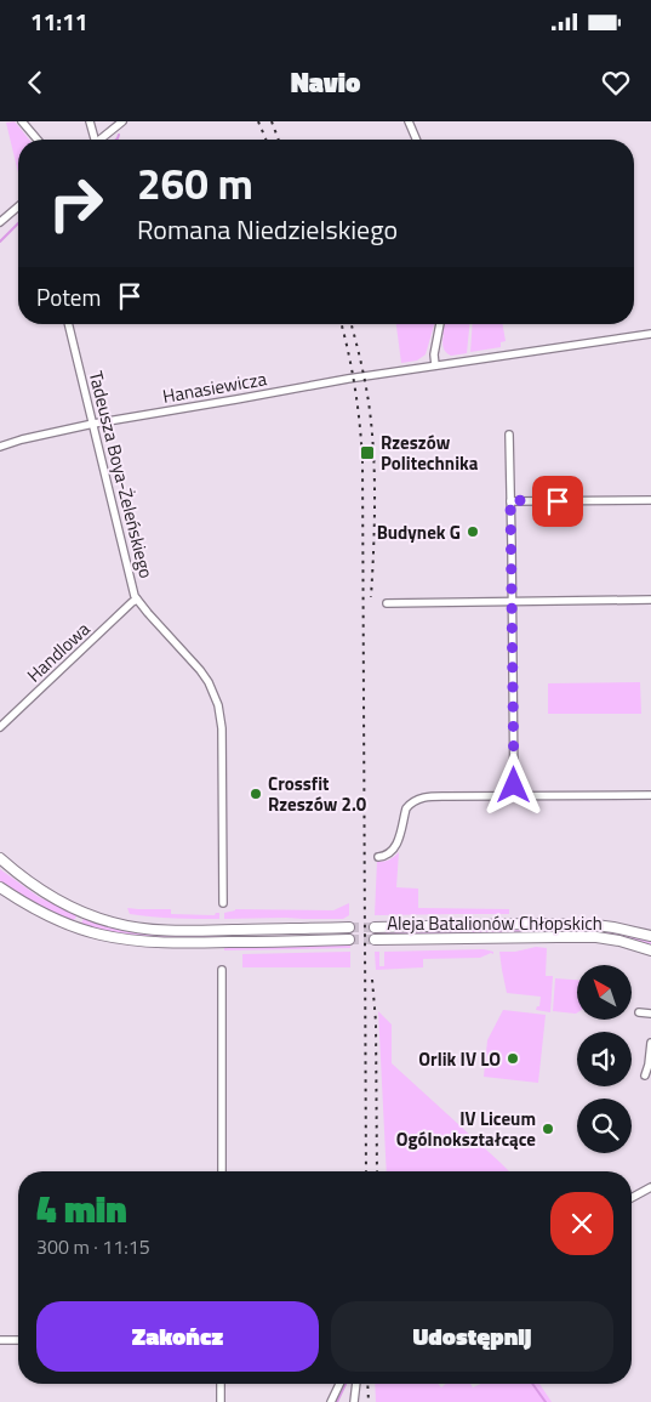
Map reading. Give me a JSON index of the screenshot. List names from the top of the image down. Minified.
{"streets":{"main road":["Aleja Batalionów Chłopskich"],"street":["Hanasiewicza","Tadeusza Boya-Żeleńskiego","Handlowa"]},"crossings":[["Hanasiewicza","Tadeusza Boya-Żeleńskiego"],["Tadeusza Boya-Żeleńskiego","Handlowa"]],"places":{"transit":["Rzeszów Politechnika"],"other":["Budynek G","Crossfit Rzeszów 2.0","Orlik IV LO","IV Liceum Ogólnokształcące"]},"north":"top left","page":{"status":"11:11","header":"Navio","turn":["260 m","Romana Niedzielskiego"],"then":"Potem","heading":["4 min","300 m · 11:15"],"buttons":["Zakończ","Udostępnij"]}}
